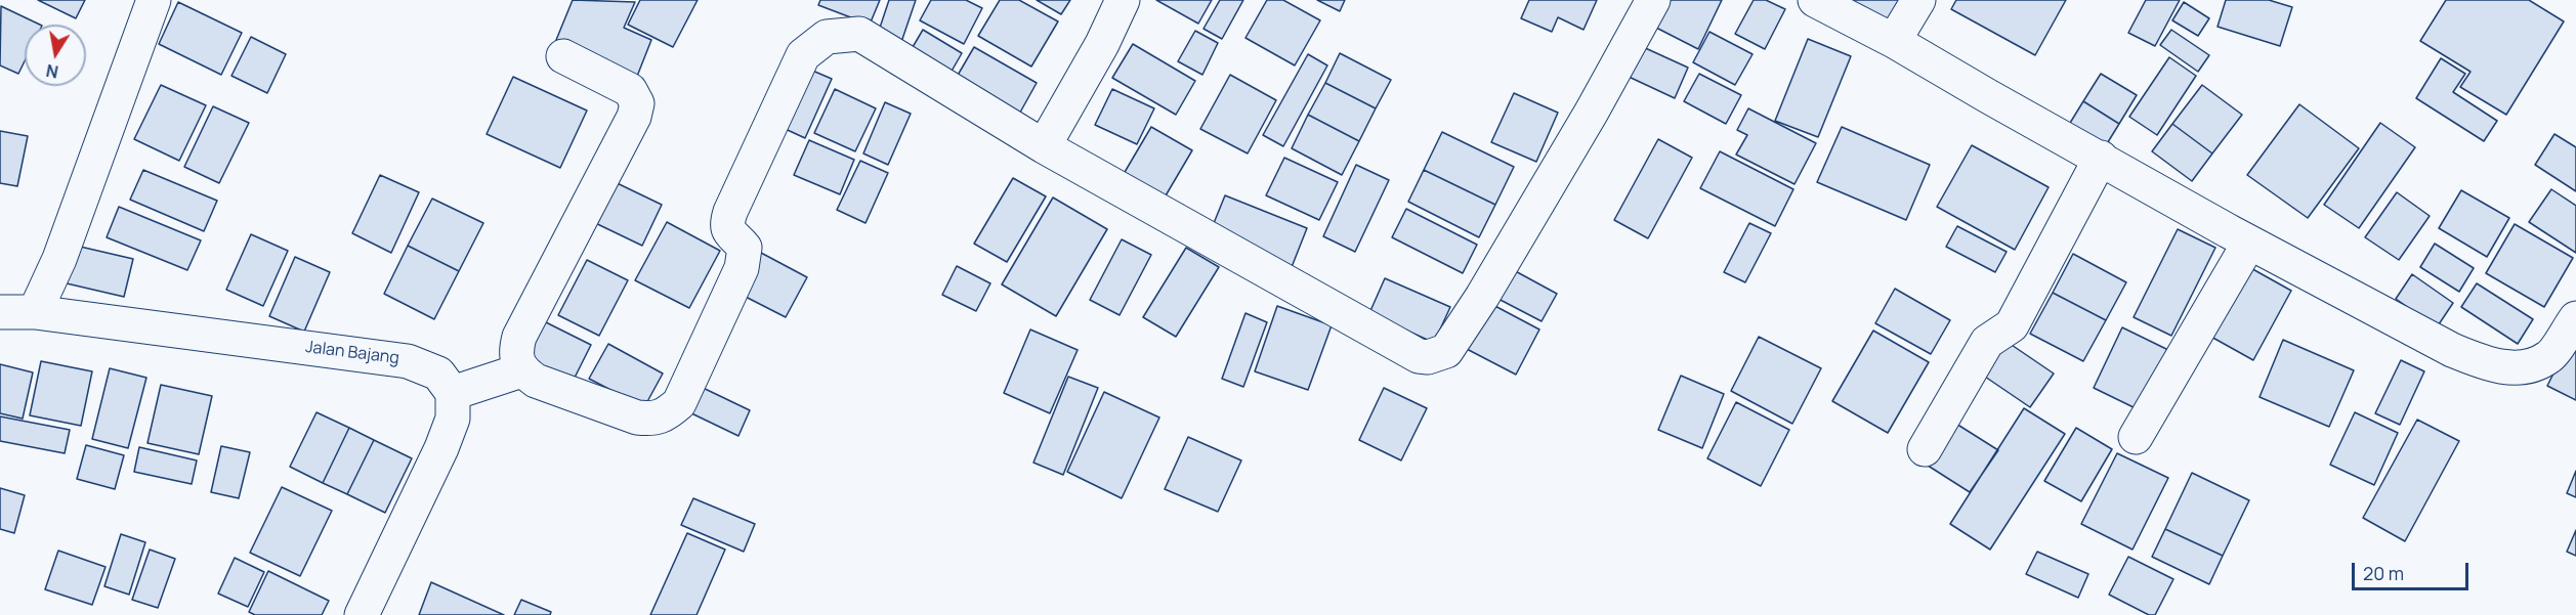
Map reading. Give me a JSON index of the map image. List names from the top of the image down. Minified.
{"streets":{"street":["Jalan Bajang"]},"scale_bar":"20 m","north":"bottom"}
